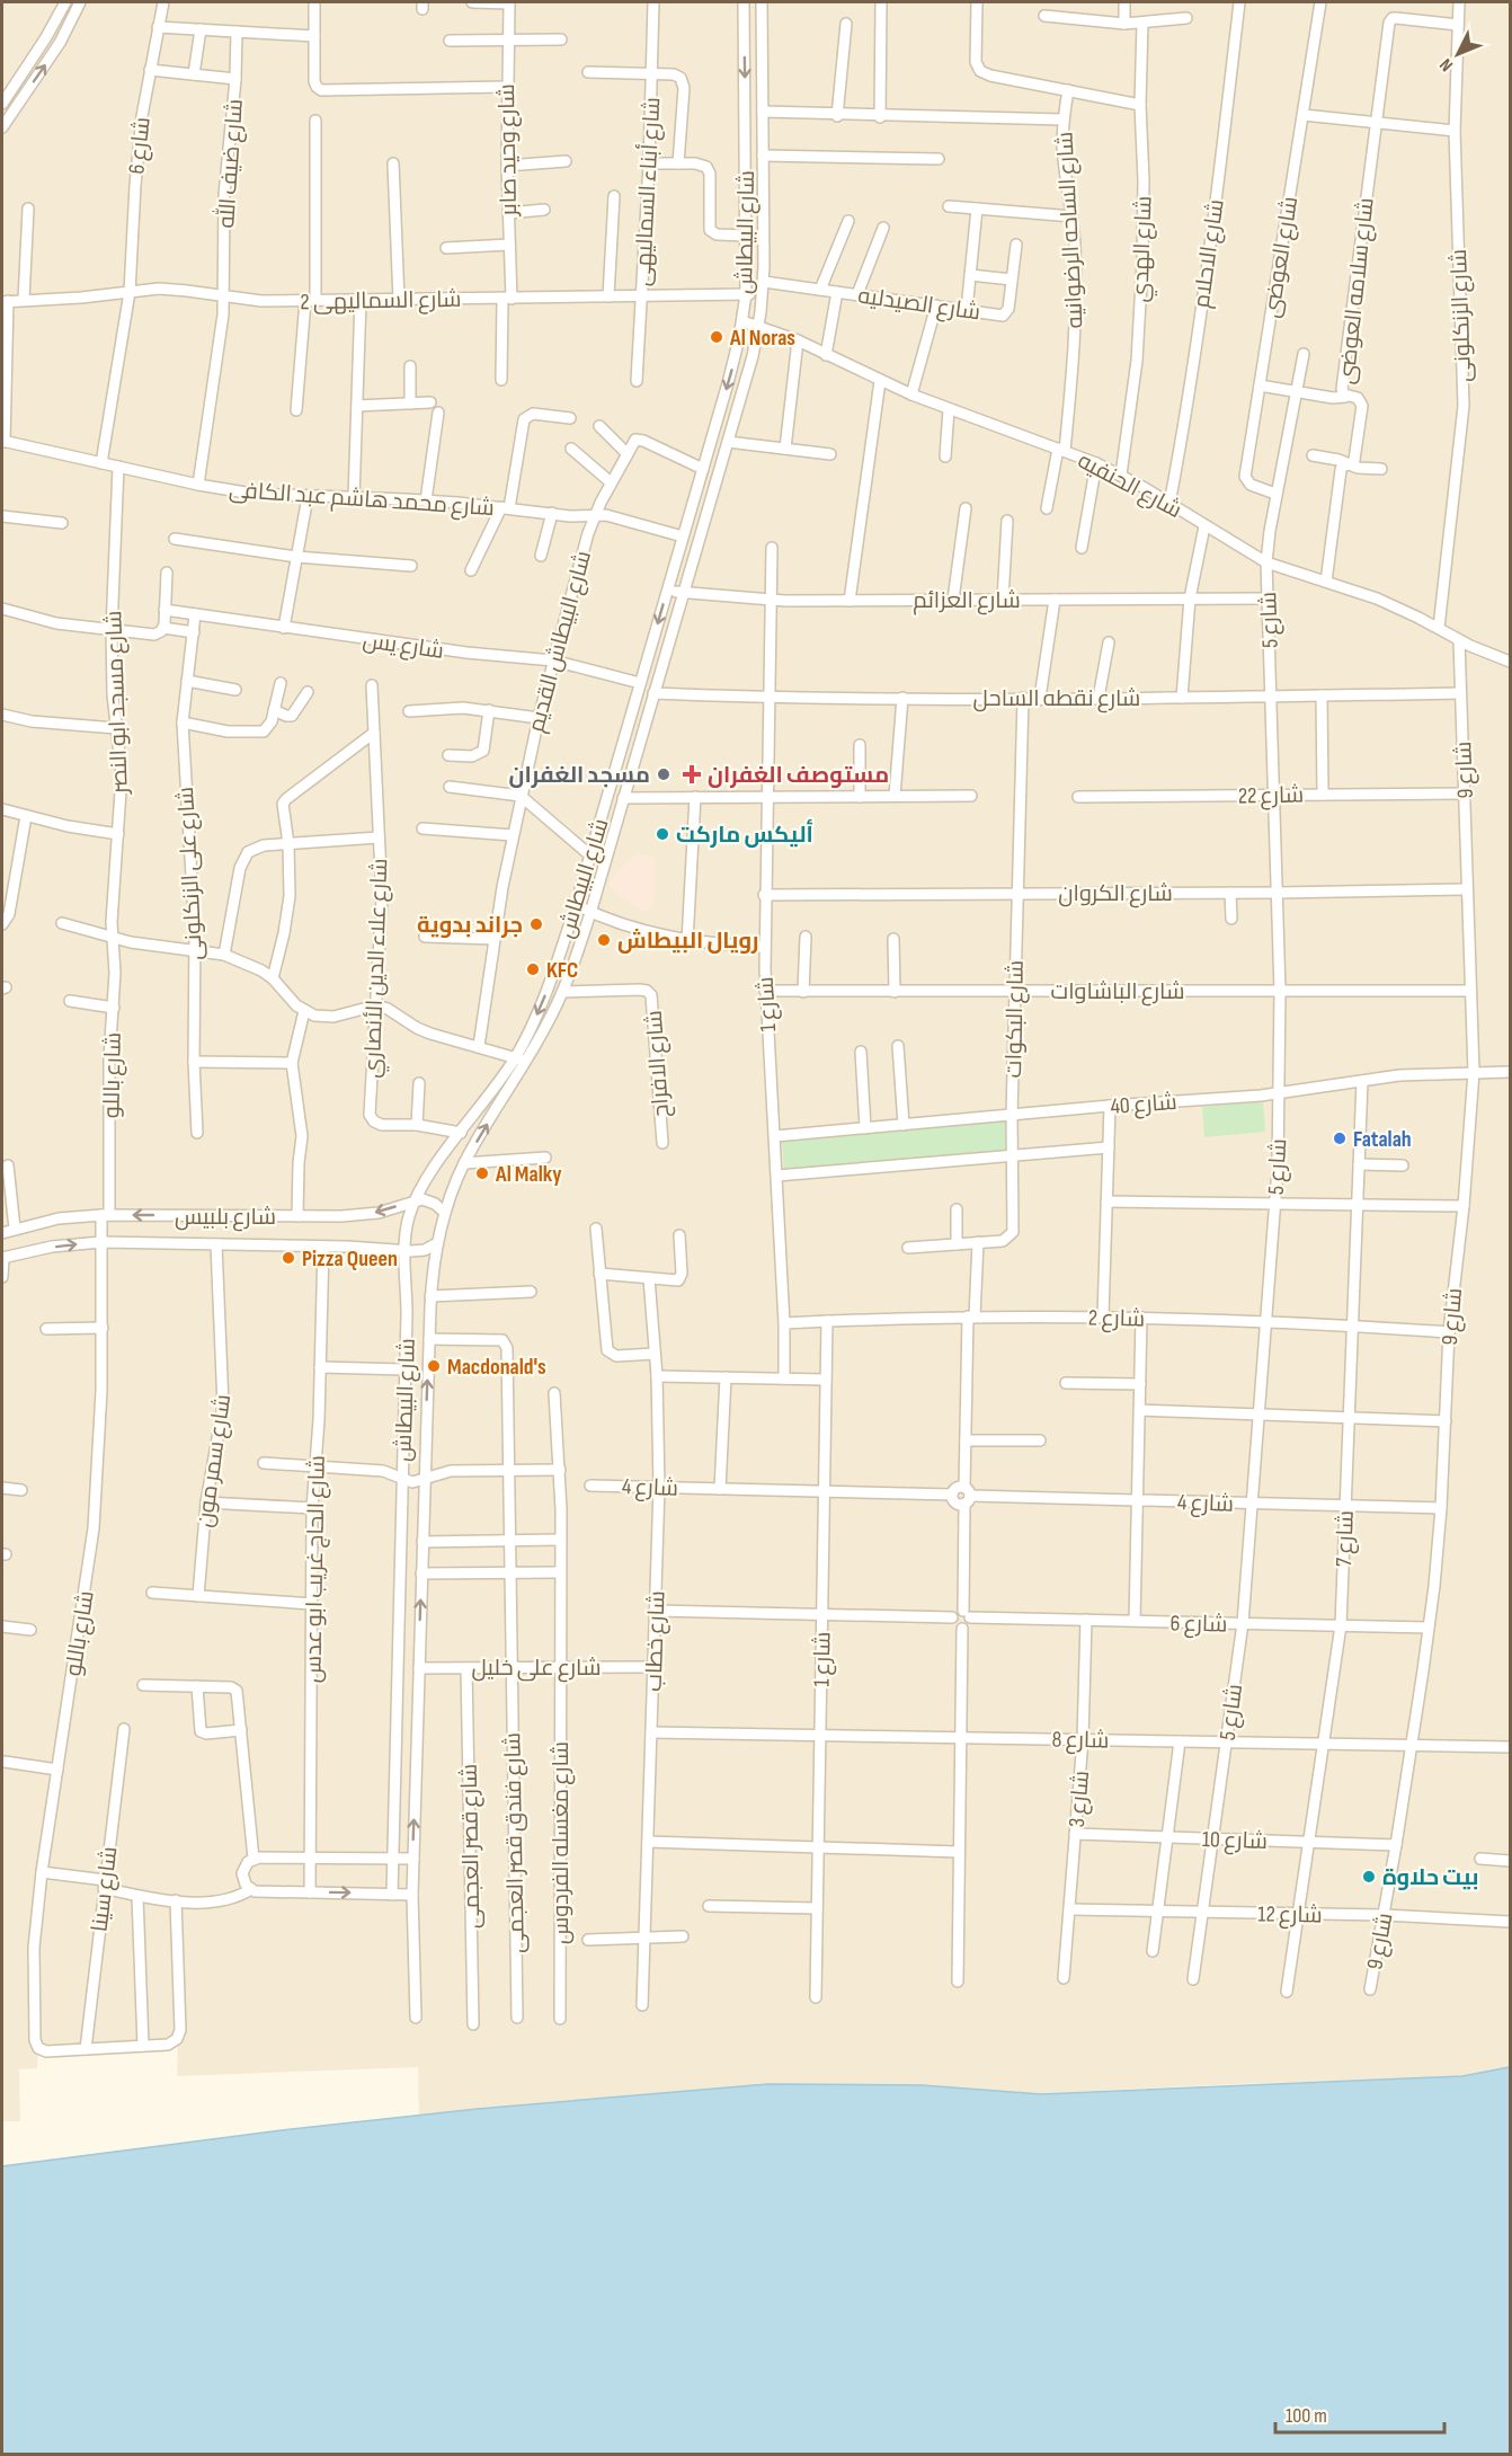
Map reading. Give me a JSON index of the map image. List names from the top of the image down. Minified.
{"streets":{"street":["شارع 6","شارع وحيد صابر","شارع ضيف الله","شارع أبناء السماليهى","شارع الساحه الرضوانيه","شارع البيطاش","شارع الهدي","شارع الاحلام","شارع العوضى","شارع سلامه العوضى","شارع السماليهى 2","شارع الصيدليه","شارع الزنكلونى","شارع الحنفيه","شارع محمد هاشم عبد الكافى","شارع العزائم","شارع 5","شارع البيطاش القديم","شارع يس","شارع نقطه الساحل","شارع مسجد ابو النصر","شارع 9","شارع 22","شارع على الزنكلونى","شارع الكروان","شارع علاء الدين الأنصاري","شارع الباشاوات","شارع 1","شارع البكوات","شارع الافراح","شارع باللو","شارع 40","شارع بلبيس","شارع 2","شارع سمر مون","شارع 4","شارع 7","شارع الحاج غريب ابو عدس","شارع خطاب","شارع على خليل","شارع 8","شارع 3","شارع 10","شارع فندق قصر العجمى","شارع مغسله الفردوس","شارع قصر العجمى","شارع سينا","شارع 12"]},"crossings":[["شارع 6","شارع السماليهى 2"],["شارع 6","شارع محمد هاشم عبد الكافى"],["شارع 6","شارع 5"],["شارع 6","شارع 9"],["شارع 6","شارع 7"],["شارع 6","شارع 3"],["شارع وحيد صابر","شارع السماليهى 2"],["شارع ضيف الله","شارع السماليهى 2"],["شارع ضيف الله","شارع محمد هاشم عبد الكافى"],["شارع أبناء السماليهى","شارع السماليهى 2"],["شارع الساحه الرضوانيه","شارع الحنفيه"],["شارع البيطاش","شارع السماليهى 2"],["شارع البيطاش","شارع الصيدليه"],["شارع البيطاش","شارع الحنفيه"],["شارع البيطاش","شارع محمد هاشم عبد الكافى"],["شارع البيطاش","شارع العزائم"],["شارع البيطاش","شارع يس"],["شارع البيطاش","شارع نقطه الساحل"],["شارع البيطاش","شارع علاء الدين الأنصاري"],["شارع البيطاش","شارع الافراح"],["شارع البيطاش","شارع بلبيس"],["شارع البيطاش","شارع على خليل"],["شارع البيطاش","شارع فندق قصر العجمى"],["شارع الهدي","شارع الحنفيه"],["شارع الاحلام","شارع الحنفيه"],["شارع العوضى","شارع 5"],["شارع سلامه العوضى","شارع الزنكلونى"],["شارع سلامه العوضى","شارع الحنفيه"],["شارع الزنكلونى","شارع الحنفيه"],["شارع الحنفيه","شارع 5"],["شارع الحنفيه","شارع 9"],["شارع محمد هاشم عبد الكافى","شارع البيطاش القديم"],["شارع محمد هاشم عبد الكافى","شارع مسجد ابو النصر"],["شارع العزائم","شارع 5"],["شارع العزائم","شارع 1"],["شارع 5","شارع نقطه الساحل"],["شارع 5","شارع 22"],["شارع 5","شارع الكروان"],["شارع 5","شارع الباشاوات"],["شارع 5","شارع 40"],["شارع 5","شارع 2"],["شارع 5","شارع 4"],["شارع 5","شارع 8"],["شارع 5","شارع 10"],["شارع 5","شارع 12"],["شارع البيطاش القديم","شارع يس"],["شارع يس","شارع على الزنكلونى"],["شارع نقطه الساحل","شارع 9"],["شارع نقطه الساحل","شارع 1"],["شارع نقطه الساحل","شارع البكوات"],["شارع مسجد ابو النصر","شارع باللو"],["شارع 9","شارع 22"],["شارع 9","شارع الكروان"],["شارع 9","شارع الباشاوات"],["شارع 9","شارع 40"],["شارع 9","شارع 2"],["شارع 9","شارع 4"],["شارع 9","شارع 8"],["شارع 9","شارع 10"],["شارع 9","شارع 12"],["شارع الكروان","شارع 1"],["شارع الكروان","شارع البكوات"],["شارع الباشاوات","شارع 1"],["شارع الباشاوات","شارع البكوات"],["شارع 1","شارع 40"],["شارع 1","شارع 2"],["شارع 1","شارع 4"],["شارع 1","شارع 8"],["شارع البكوات","شارع 40"],["شارع باللو","شارع بلبيس"],["شارع باللو","شارع سينا"],["شارع 40","شارع 7"],["شارع بلبيس","شارع سمر مون"],["شارع بلبيس","شارع الحاج غريب ابو عدس"],["شارع 2","شارع 7"],["شارع 4","شارع 7"],["شارع 4","شارع خطاب"],["شارع 7","شارع 8"],["شارع 7","شارع 10"],["شارع 7","شارع 12"],["شارع خطاب","شارع على خليل"],["شارع خطاب","شارع 8"],["شارع على خليل","شارع فندق قصر العجمى"],["شارع على خليل","شارع مغسله الفردوس"],["شارع على خليل","شارع قصر العجمى"],["شارع 8","شارع 3"],["شارع 3","شارع 10"],["شارع 3","شارع 12"]],"places":{"other":["Al Noras","مسجد الغفران","أليكس ماركت","جراند بدوية","رويال البيطاش","KFC","Fatalah","Al Malky","Pizza Queen","Macdonald's","بيت حلاوة"],"health":["مستوصف الغفران"]},"scale_bar":"100 m","north":"bottom left"}
